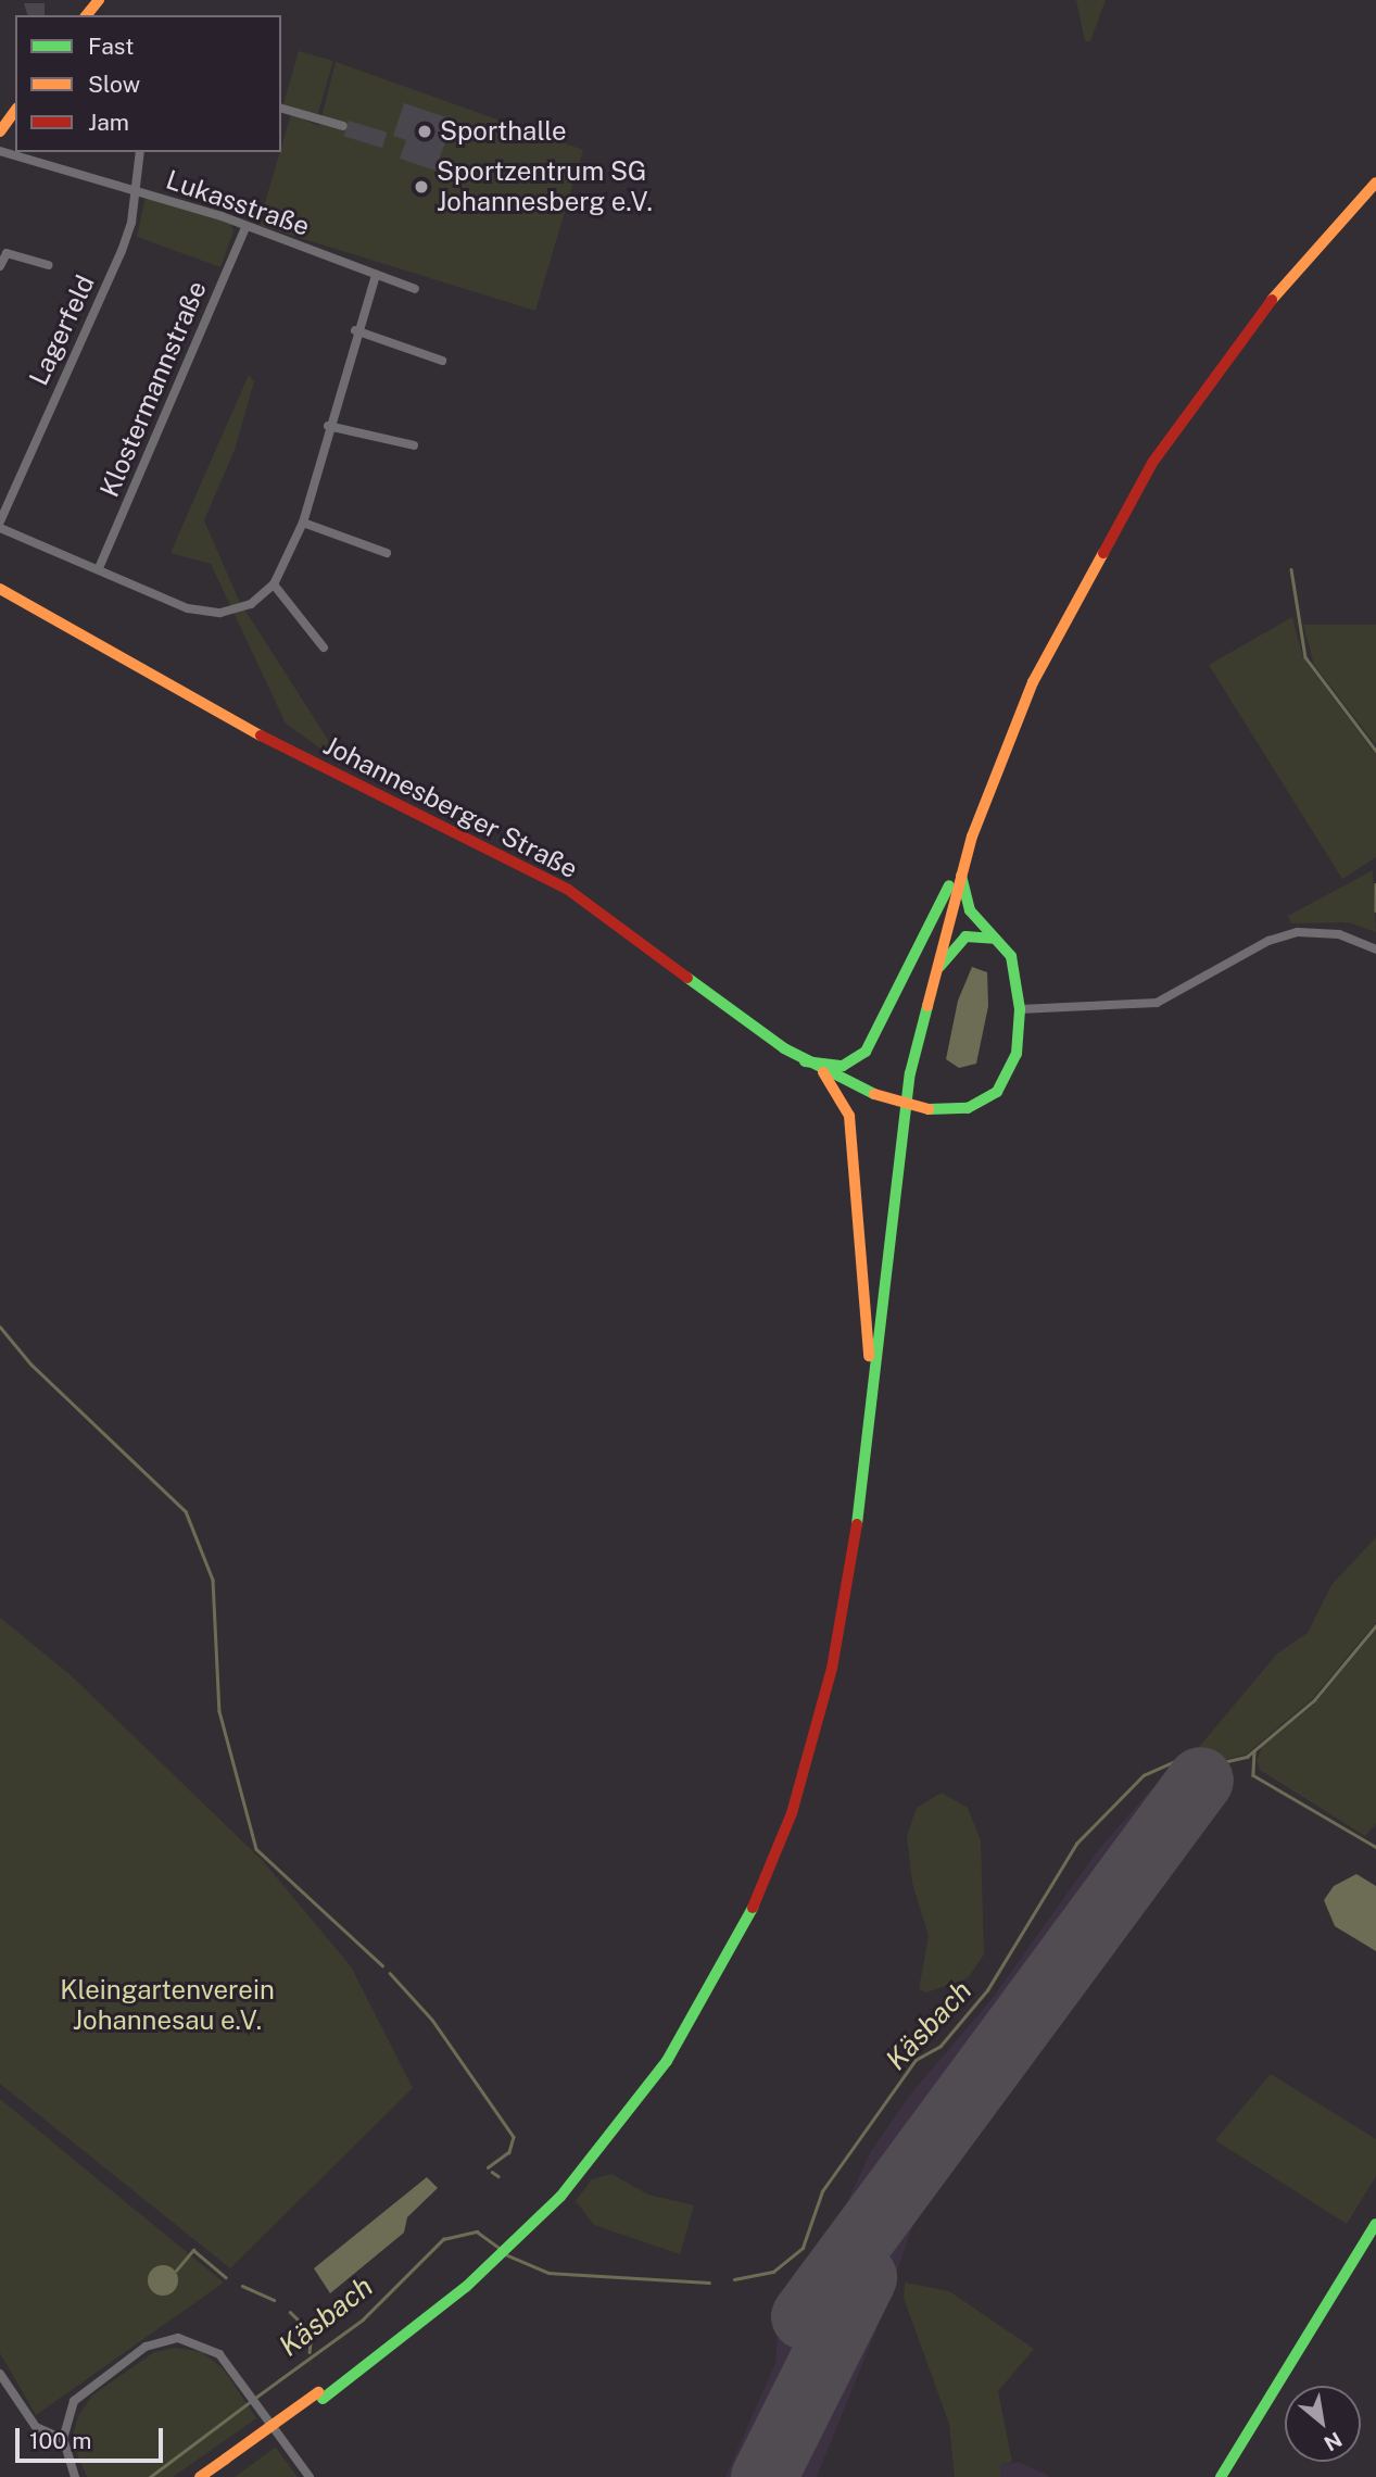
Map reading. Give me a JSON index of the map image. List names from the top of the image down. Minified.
{"streets":{"main road":["Johannesberger Straße"],"street":["Lukasstraße","Lagerfeld","Klostermannstraße"]},"crossings":[["Lukasstraße","Lagerfeld"],["Lukasstraße","Klostermannstraße"]],"water":["Käsbach"],"parks":["Kleingartenverein Johannesau e.V."],"places":["Sporthalle","Sportzentrum SG Johannesberg e.V."],"legend":["Fast","Slow","Jam"],"scale_bar":"100 m","north":"bottom right"}
